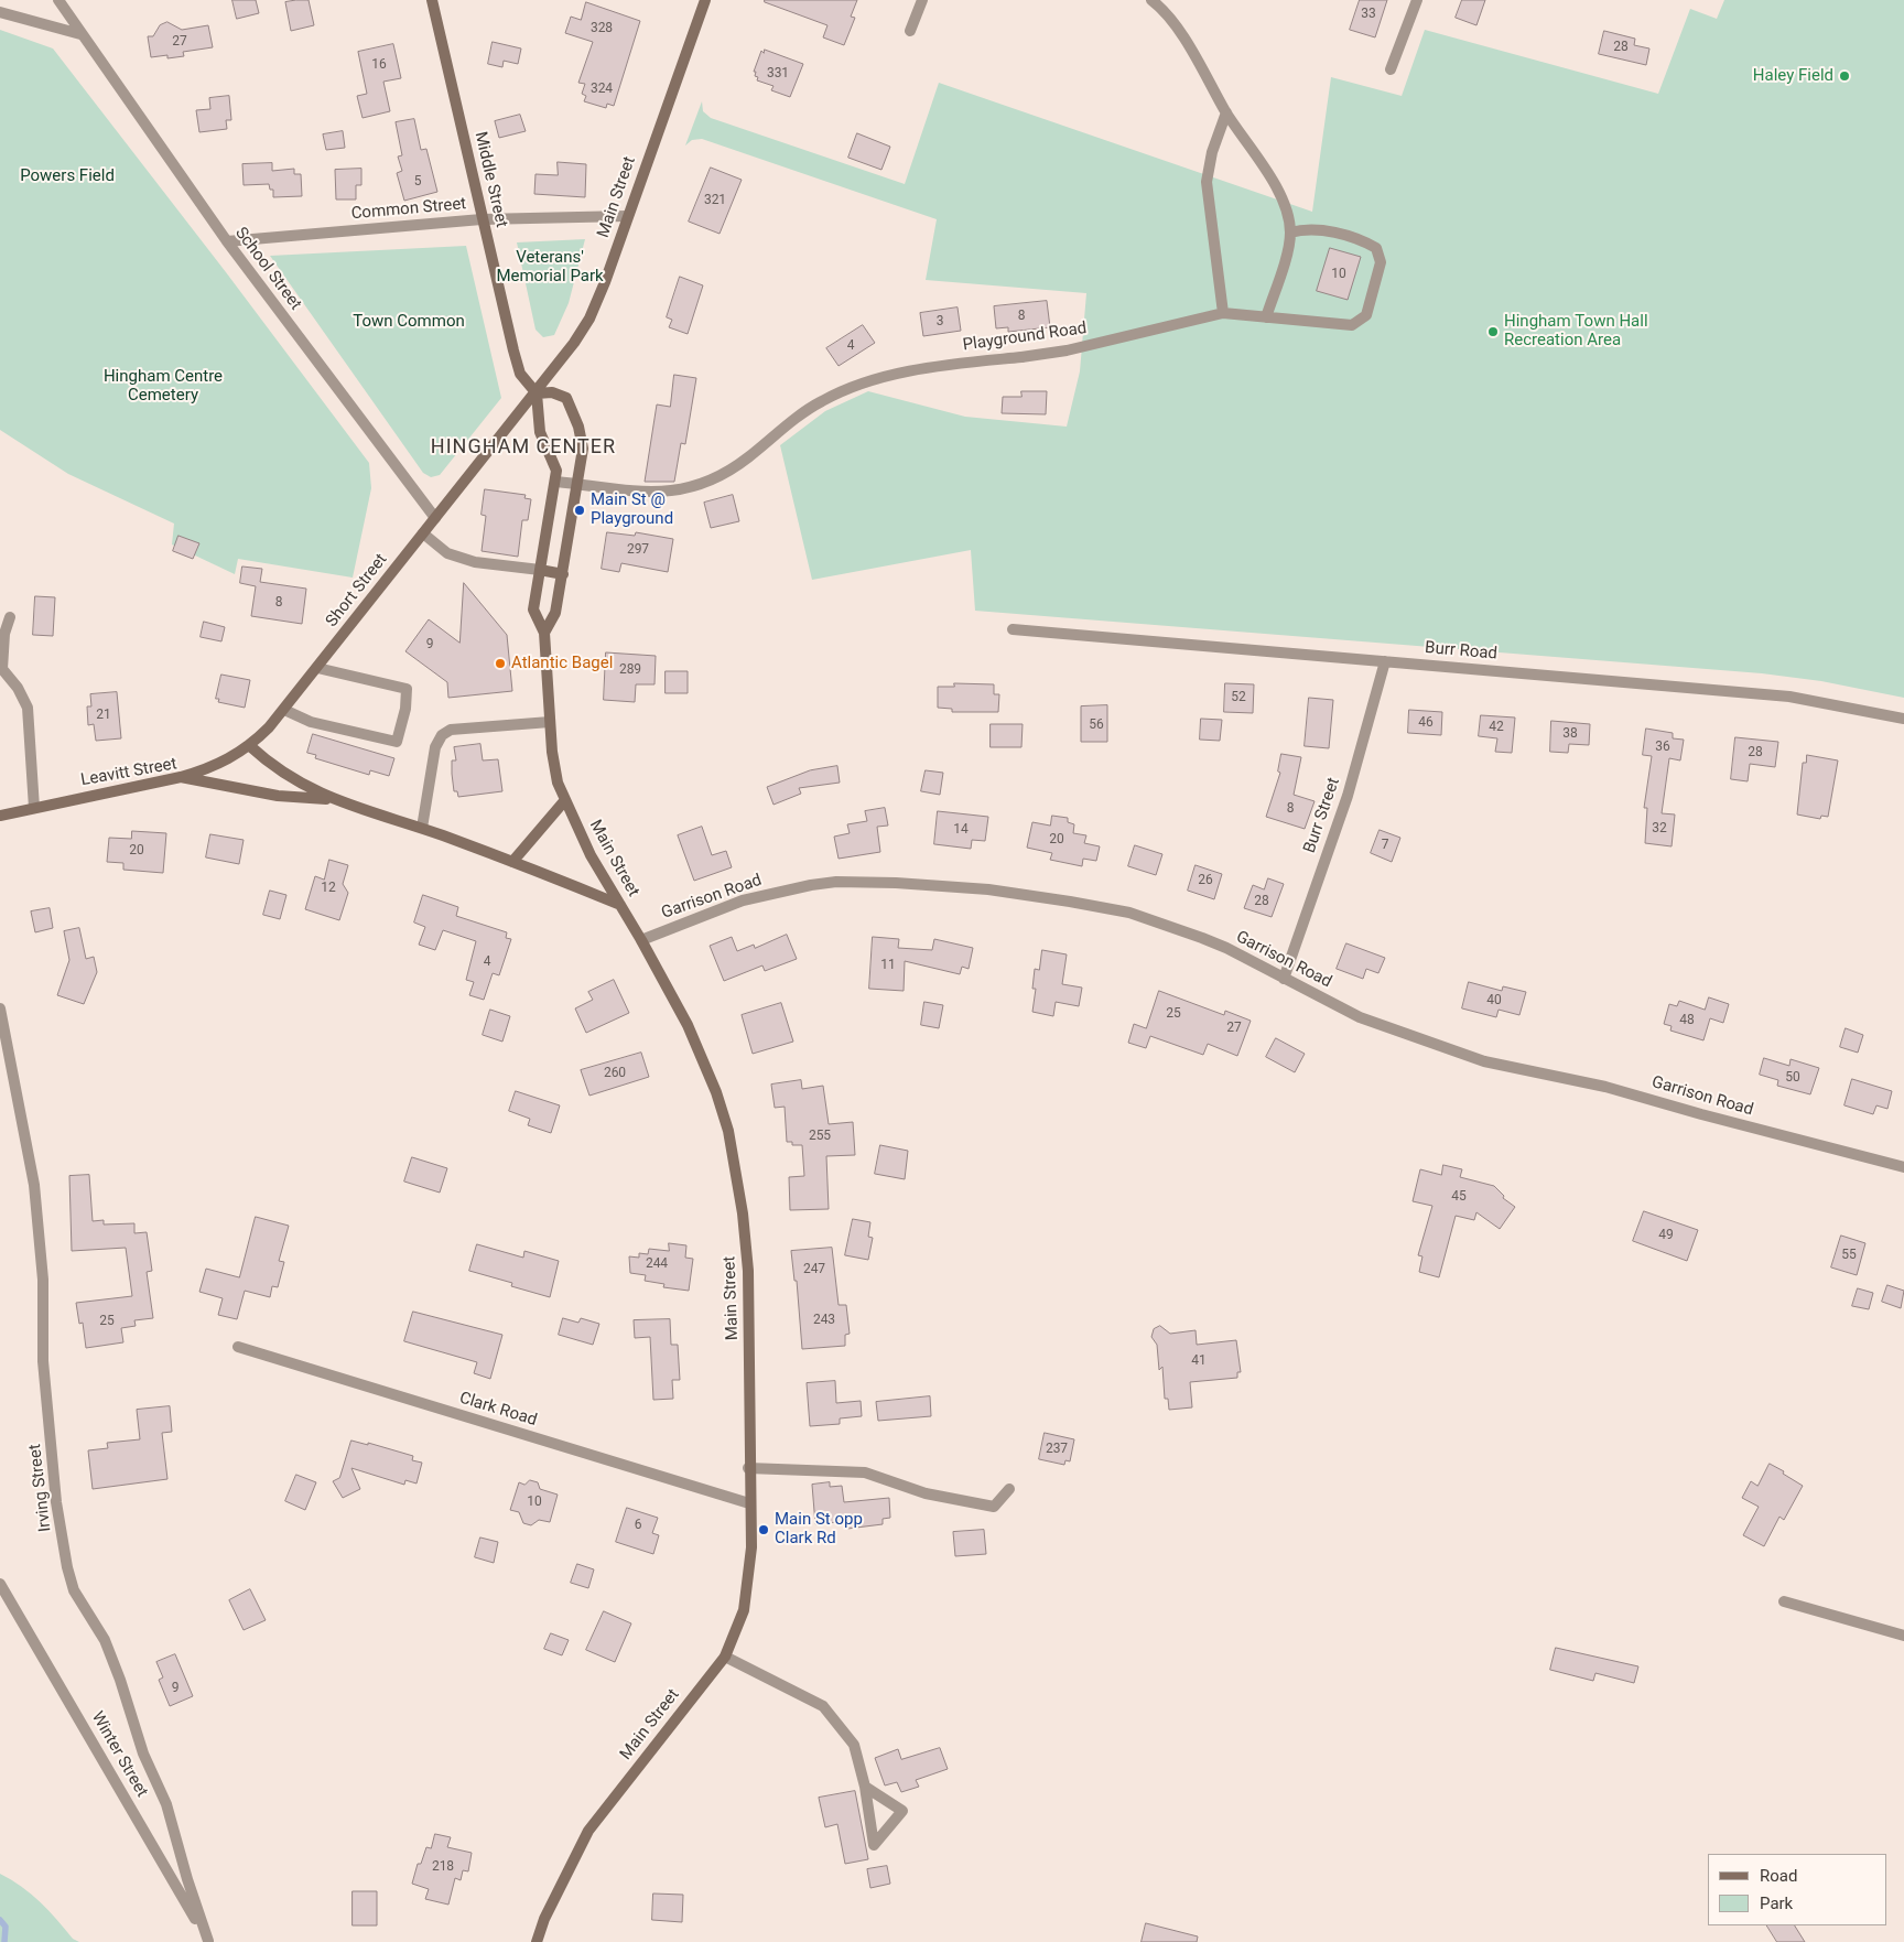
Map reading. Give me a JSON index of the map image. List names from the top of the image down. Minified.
{"streets":{"main road":["Middle Street","Main Street","Short Street","Leavitt Street"],"street":["Common Street","School Street","Playground Road","Burr Road","Burr Street","Garrison Road","Clark Road","Irving Street","Winter Street"]},"crossings":[["Middle Street","Main Street"],["Middle Street","Common Street"],["Middle Street","Short Street"],["Main Street","Common Street"],["Main Street","Playground Road"],["Main Street","Short Street"],["Main Street","Leavitt Street"],["Main Street","Garrison Road"],["Main Street","Clark Road"],["Common Street","School Street"],["School Street","Short Street"],["Short Street","Leavitt Street"],["Burr Road","Burr Street"],["Burr Street","Garrison Road"],["Irving Street","Winter Street"]],"districts":["HINGHAM CENTER"],"parks":["Powers Field","Veterans' Memorial Park","Town Common","Hingham Centre Cemetery"],"places":["Haley Field","Hingham Town Hall Recreation Area","Main St @ Playground","Atlantic Bagel","Main St opp Clark Rd"],"house_numbers":["33","328","27","28","16","331","324","5","321","10","8","3","4","297","8","9","289","52","21","46","56","42","38","36","28","8","32","14","20","7","20","26","12","28","4","11","40","25","48","27","260","50","255","45","49","55","244","247","243","25","41","237","10","6","9","218"],"legend":["Road","Park"]}
